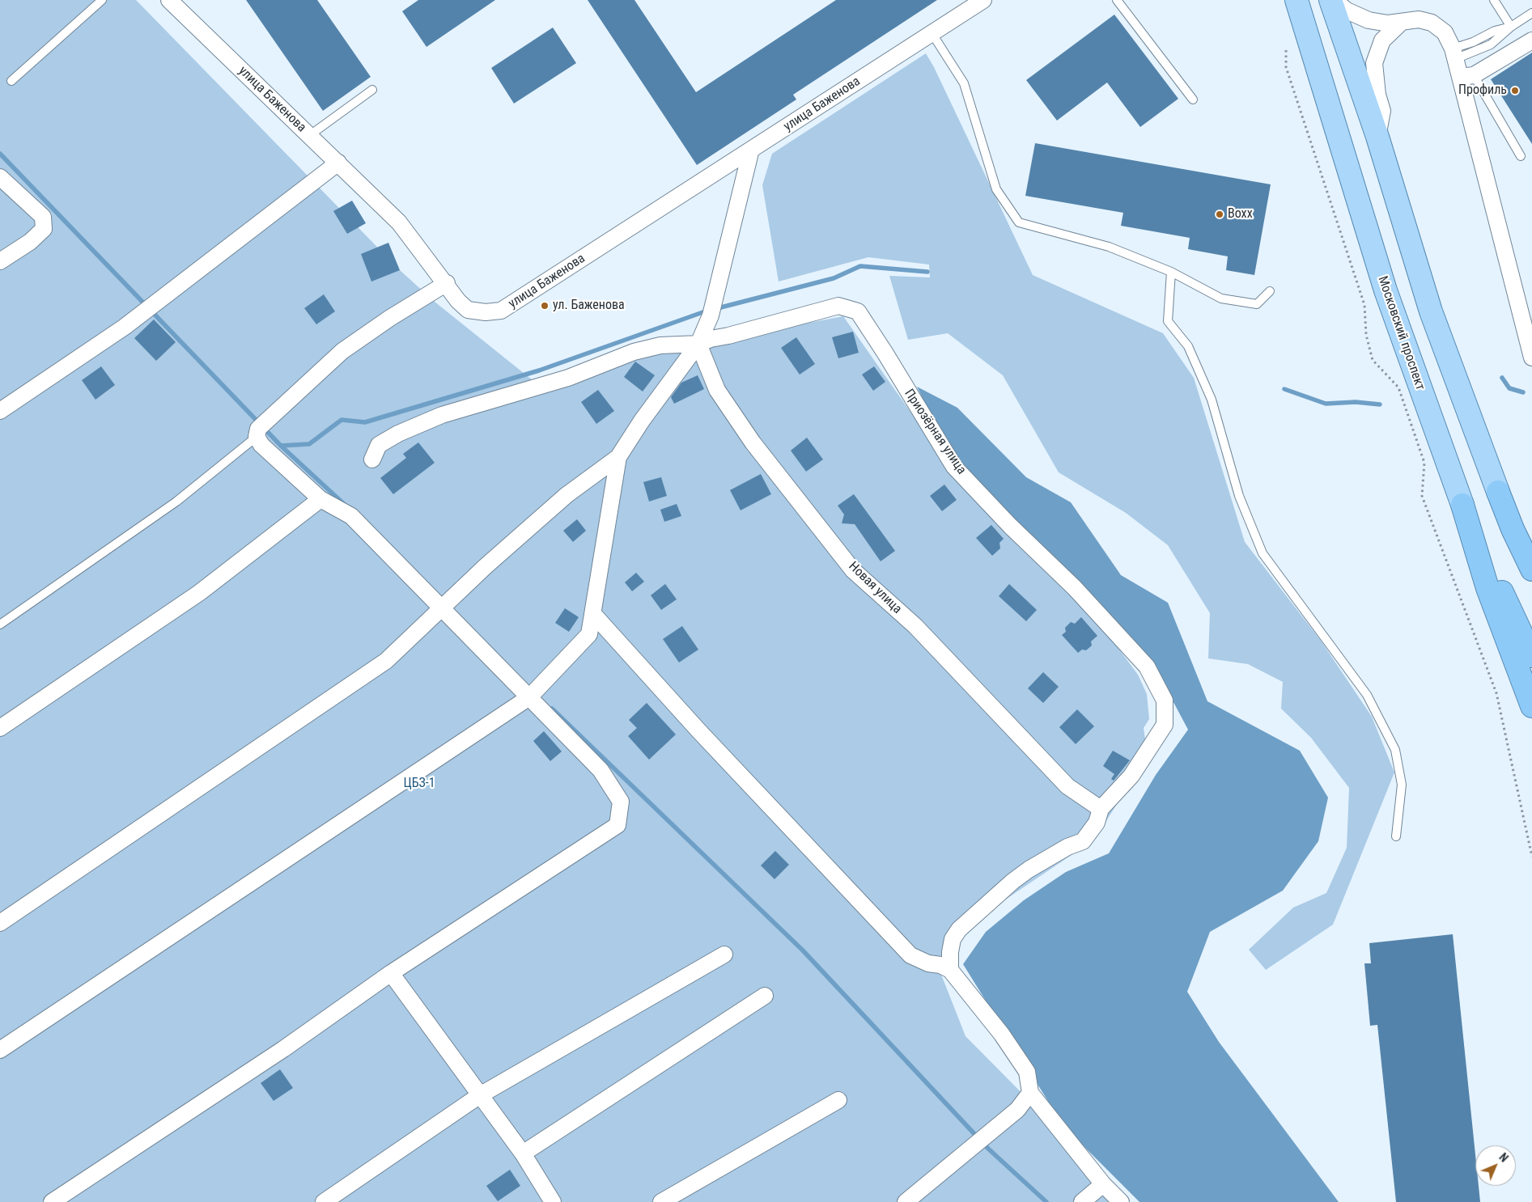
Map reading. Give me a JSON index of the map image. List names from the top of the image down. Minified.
{"streets":{"highway":["Московский проспект"],"street":["улица Баженова","Приозёрная улица","Новая улица"]},"crossings":[["Приозёрная улица","Новая улица"]],"parks":["ЦБЗ-1"],"places":["Профиль","Boxx","ул. Баженова"],"north":"top right"}
